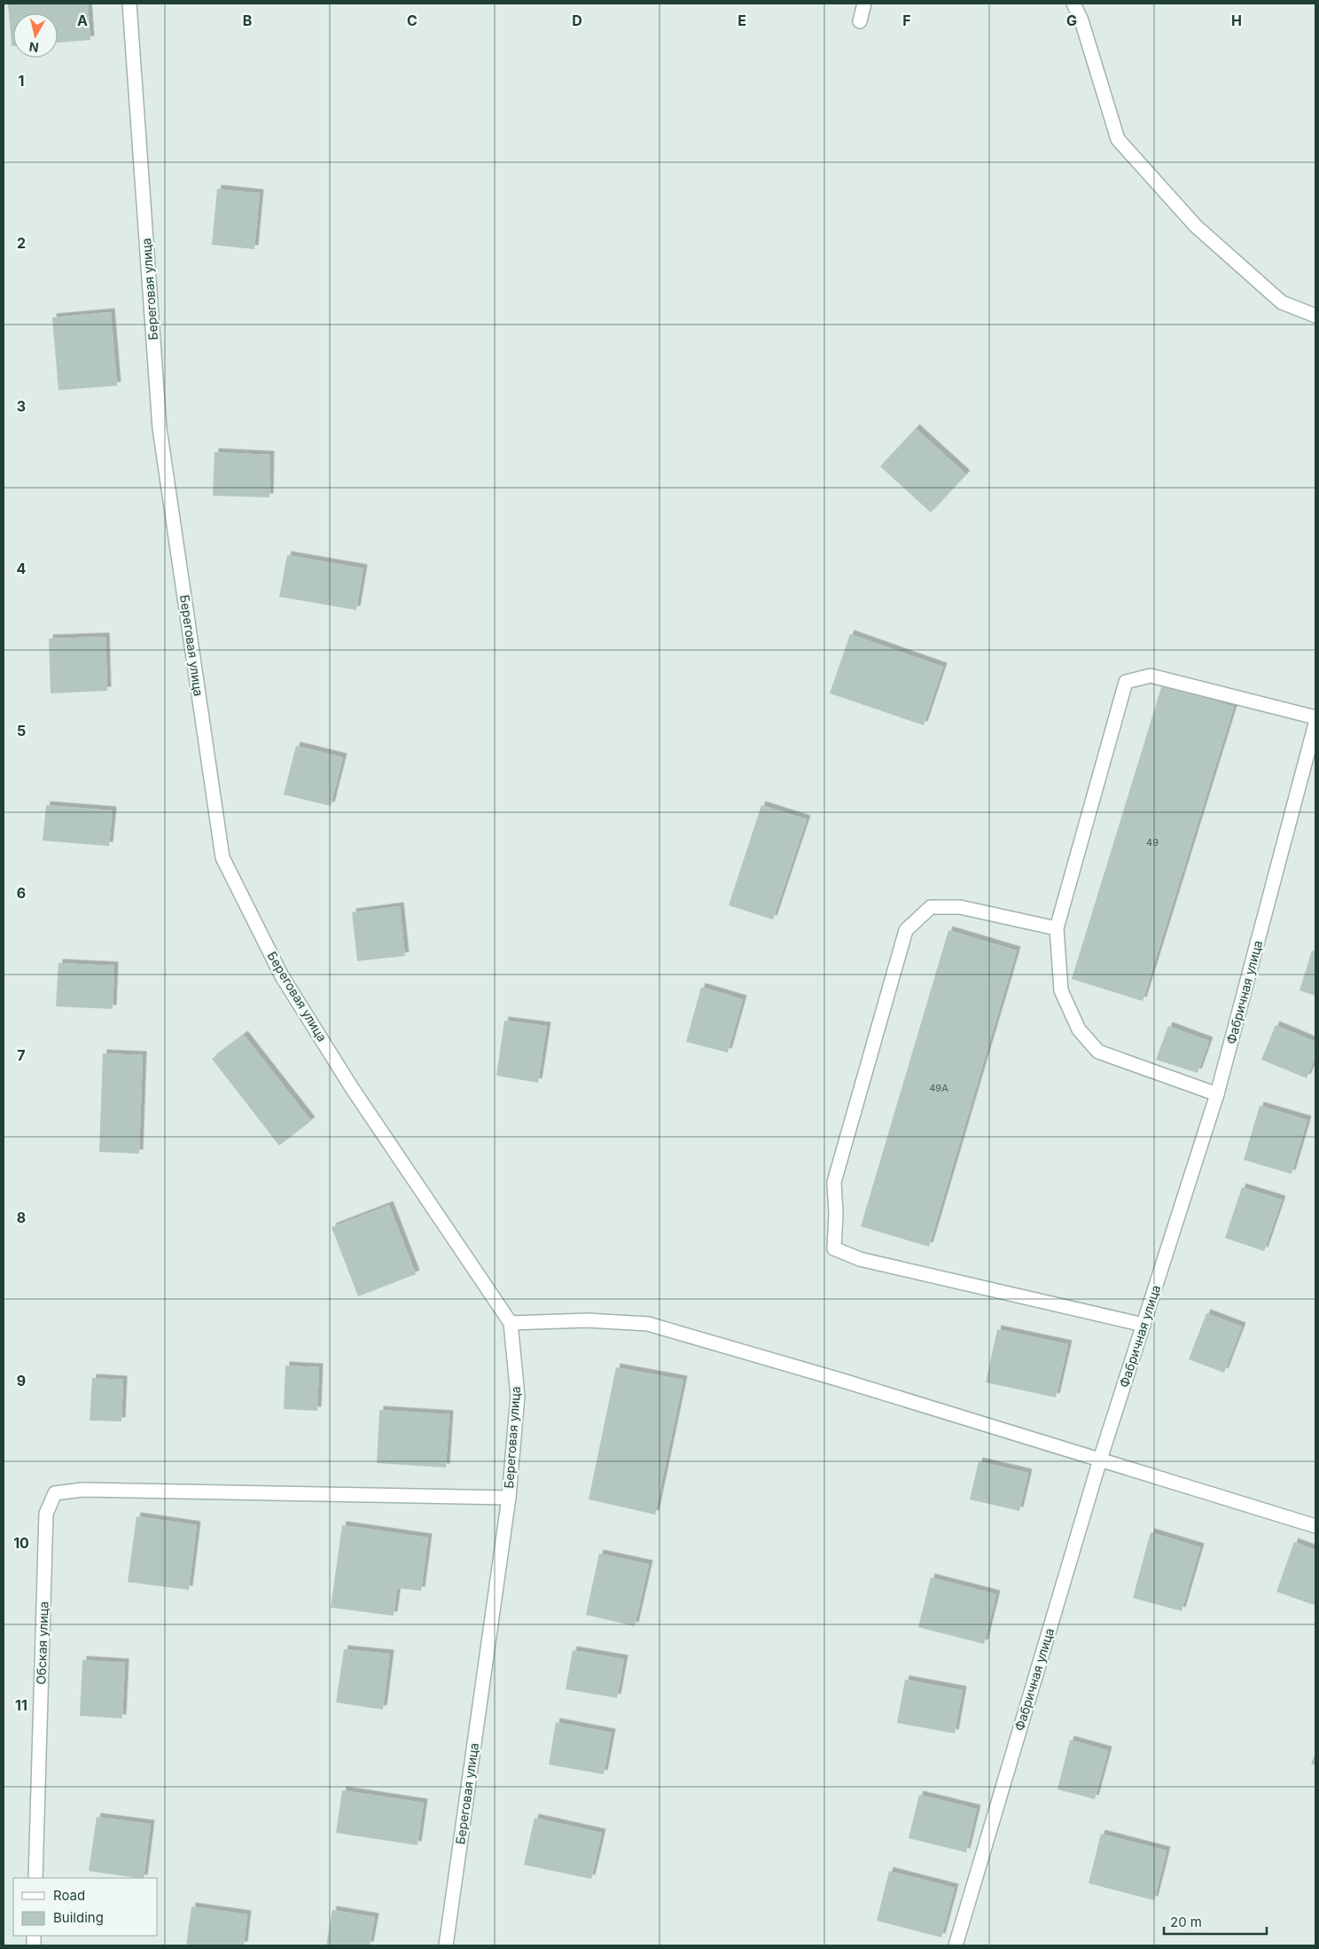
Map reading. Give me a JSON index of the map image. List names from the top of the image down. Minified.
{"streets":{"street":["Береговая улица","Фабричная улица","Обская улица"]},"crossings":[["Береговая улица","Обская улица"]],"house_numbers":["49","49А"],"legend":["Road","Building"],"scale_bar":"20 m","north":"bottom","grid":{"columns":["A","B","C","D","E","F","G","H"],"rows":["1","2","3","4","5","6","7","8","9","10","11"]}}
